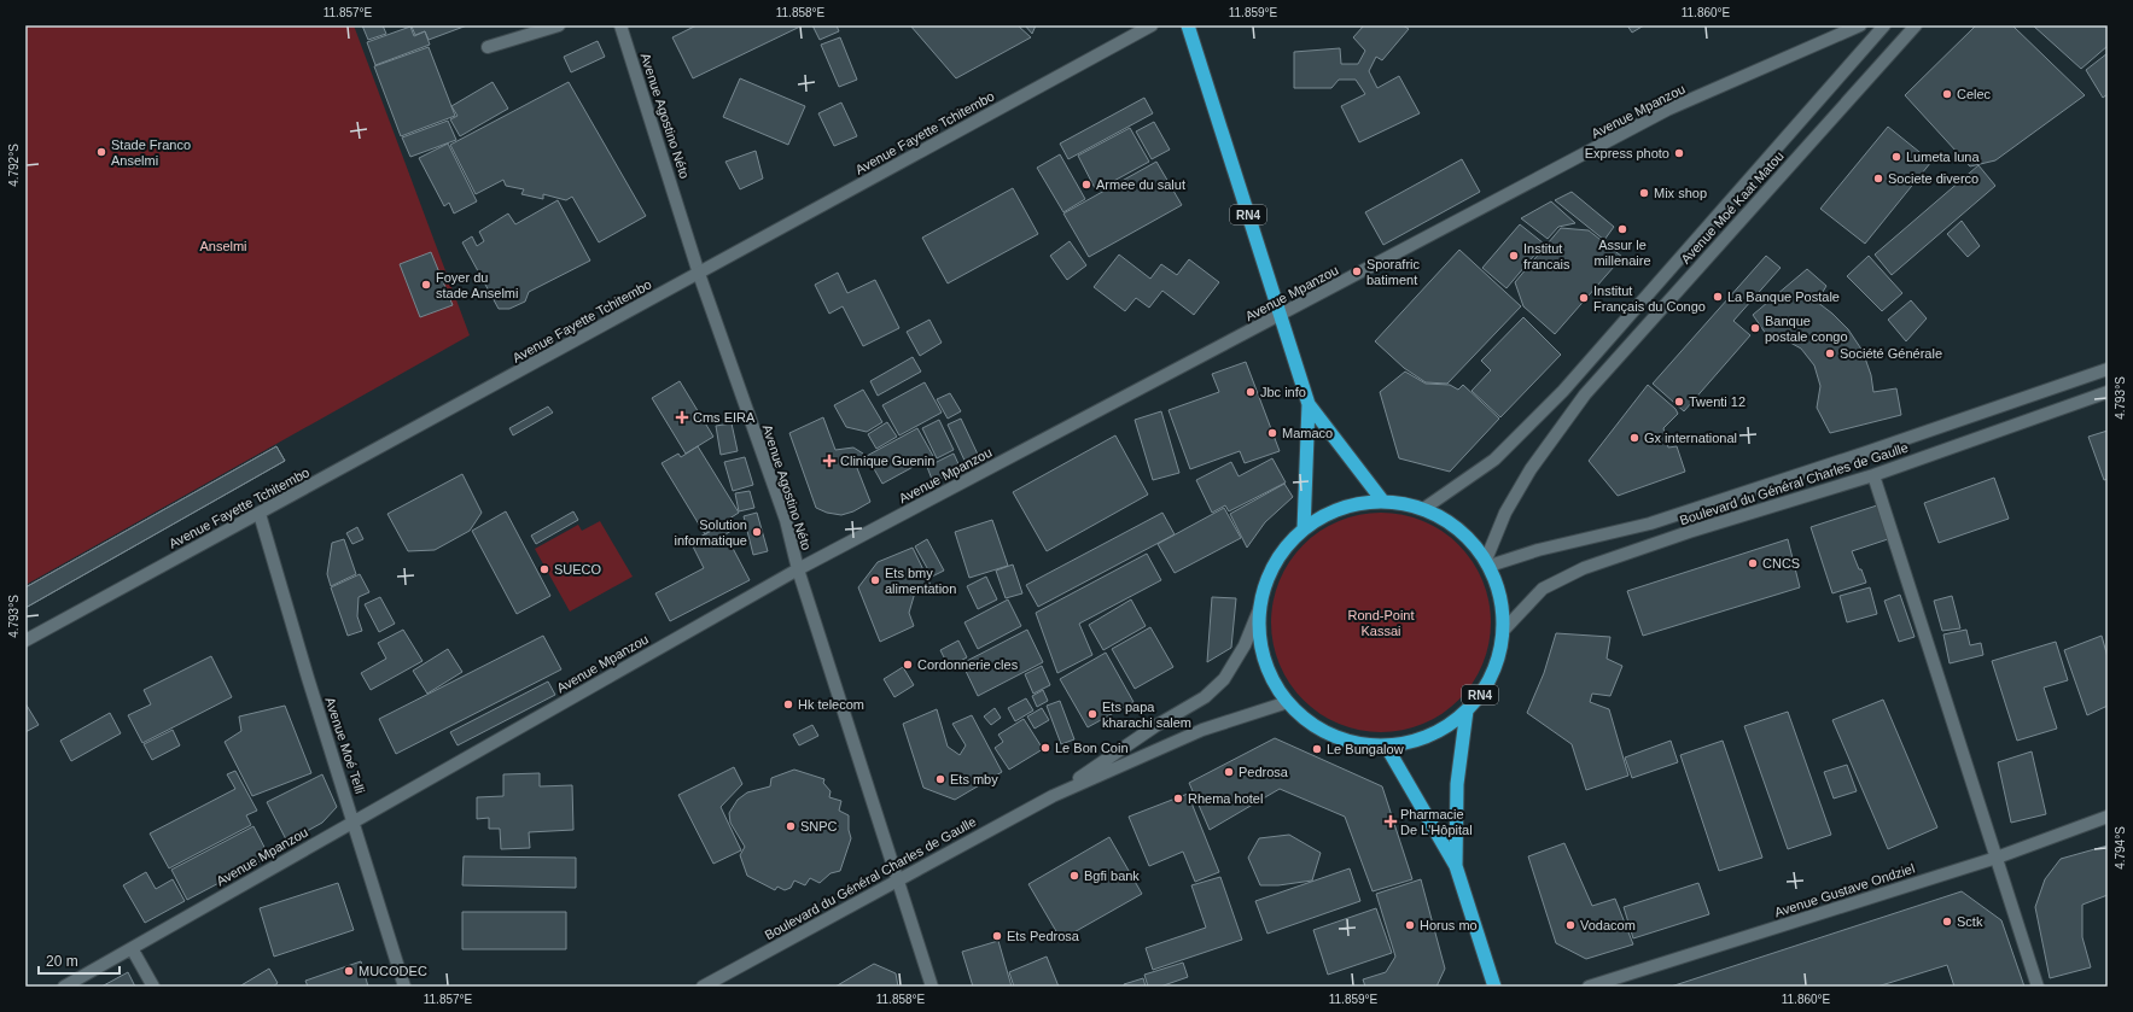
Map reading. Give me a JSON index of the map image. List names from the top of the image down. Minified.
{"streets":{"highway":["RN4"],"street":["Avenue Mpanzou","Avenue Agostino Néto","Avenue Fayette Tchitembo","Avenue Moé Kaat Matou","Boulevard du Général Charles de Gaulle","Avenue Moé Telli","Avenue Gustave Ondziel"]},"crossings":[["Avenue Mpanzou","Avenue Agostino Néto"],["Avenue Mpanzou","RN4"],["Avenue Mpanzou","Avenue Moé Telli"],["Avenue Agostino Néto","Avenue Fayette Tchitembo"],["Avenue Agostino Néto","Boulevard du Général Charles de Gaulle"],["Avenue Fayette Tchitembo","Avenue Moé Telli"],["Avenue Moé Kaat Matou","RN4"],["Avenue Moé Kaat Matou","Boulevard du Général Charles de Gaulle"],["RN4","Boulevard du Général Charles de Gaulle"]],"parks":["Anselmi","Rond-Point Kassai"],"places":{"other":["Celec","Stade Franco Anselmi","Express photo","Lumeta luna","Societe diverco","Armee du salut","Mix shop","Assur le millenaire","Institut francais","Sporafric batiment","Foyer du stade Anselmi","La Banque Postale","Institut Français du Congo","Banque postale congo","Société Générale","Jbc info","Twenti 12","Mamaco","Gx international","Solution informatique","CNCS","SUECO","Ets bmy alimentation","Cordonnerie cles","Hk telecom","Ets papa kharachi salem","Le Bon Coin","Le Bungalow","Pedrosa","Ets mby","Rhema hotel","SNPC","Bgfi bank","Sctk","Horus mo","Vodacom","Ets Pedrosa","MUCODEC"],"health":["Cms EIRA","Clinique Guenin","Pharmacie De L'Hôpital"]},"scale_bar":"20 m","coordinates":["11.857°E","11.858°E","11.859°E","11.860°E","4.792°S","4.793°S","4.794°S"]}
